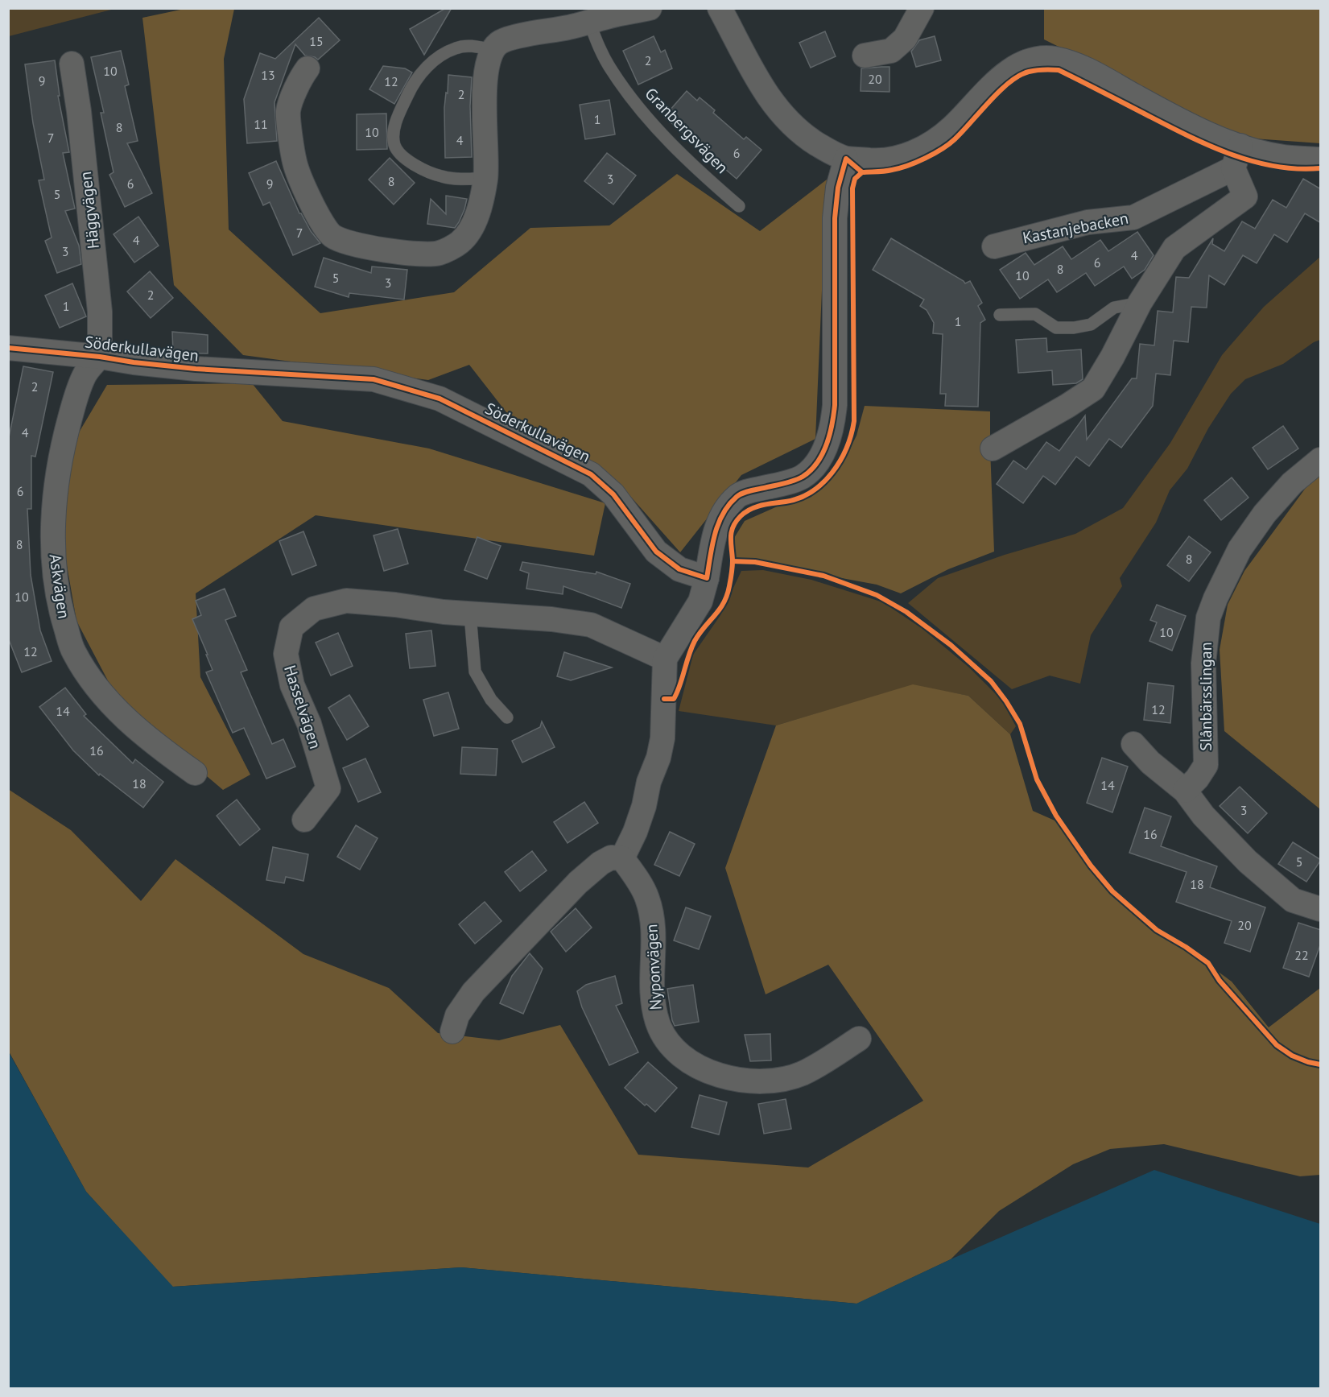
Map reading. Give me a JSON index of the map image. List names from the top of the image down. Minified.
{"streets":{"street":["Häggvägen","Kastanjebacken","Söderkullavägen","Askvägen","Slånbärsslingan","Hasselvägen","Nyponvägen"],"lane":["Granbergsvägen"]},"crossings":[["Häggvägen","Söderkullavägen"],["Häggvägen","Askvägen"],["Söderkullavägen","Askvägen"]],"house_numbers":["15","2","10","13","20","9","12","2","1","11","8","10","7","4","6","3","8","6","9","5","7","4","3","4","6","8","10","5","3","2","1","1","2","4","6","8","8","10","10","12","12","14","16","18","14","3","16","5","18","20","22"]}
